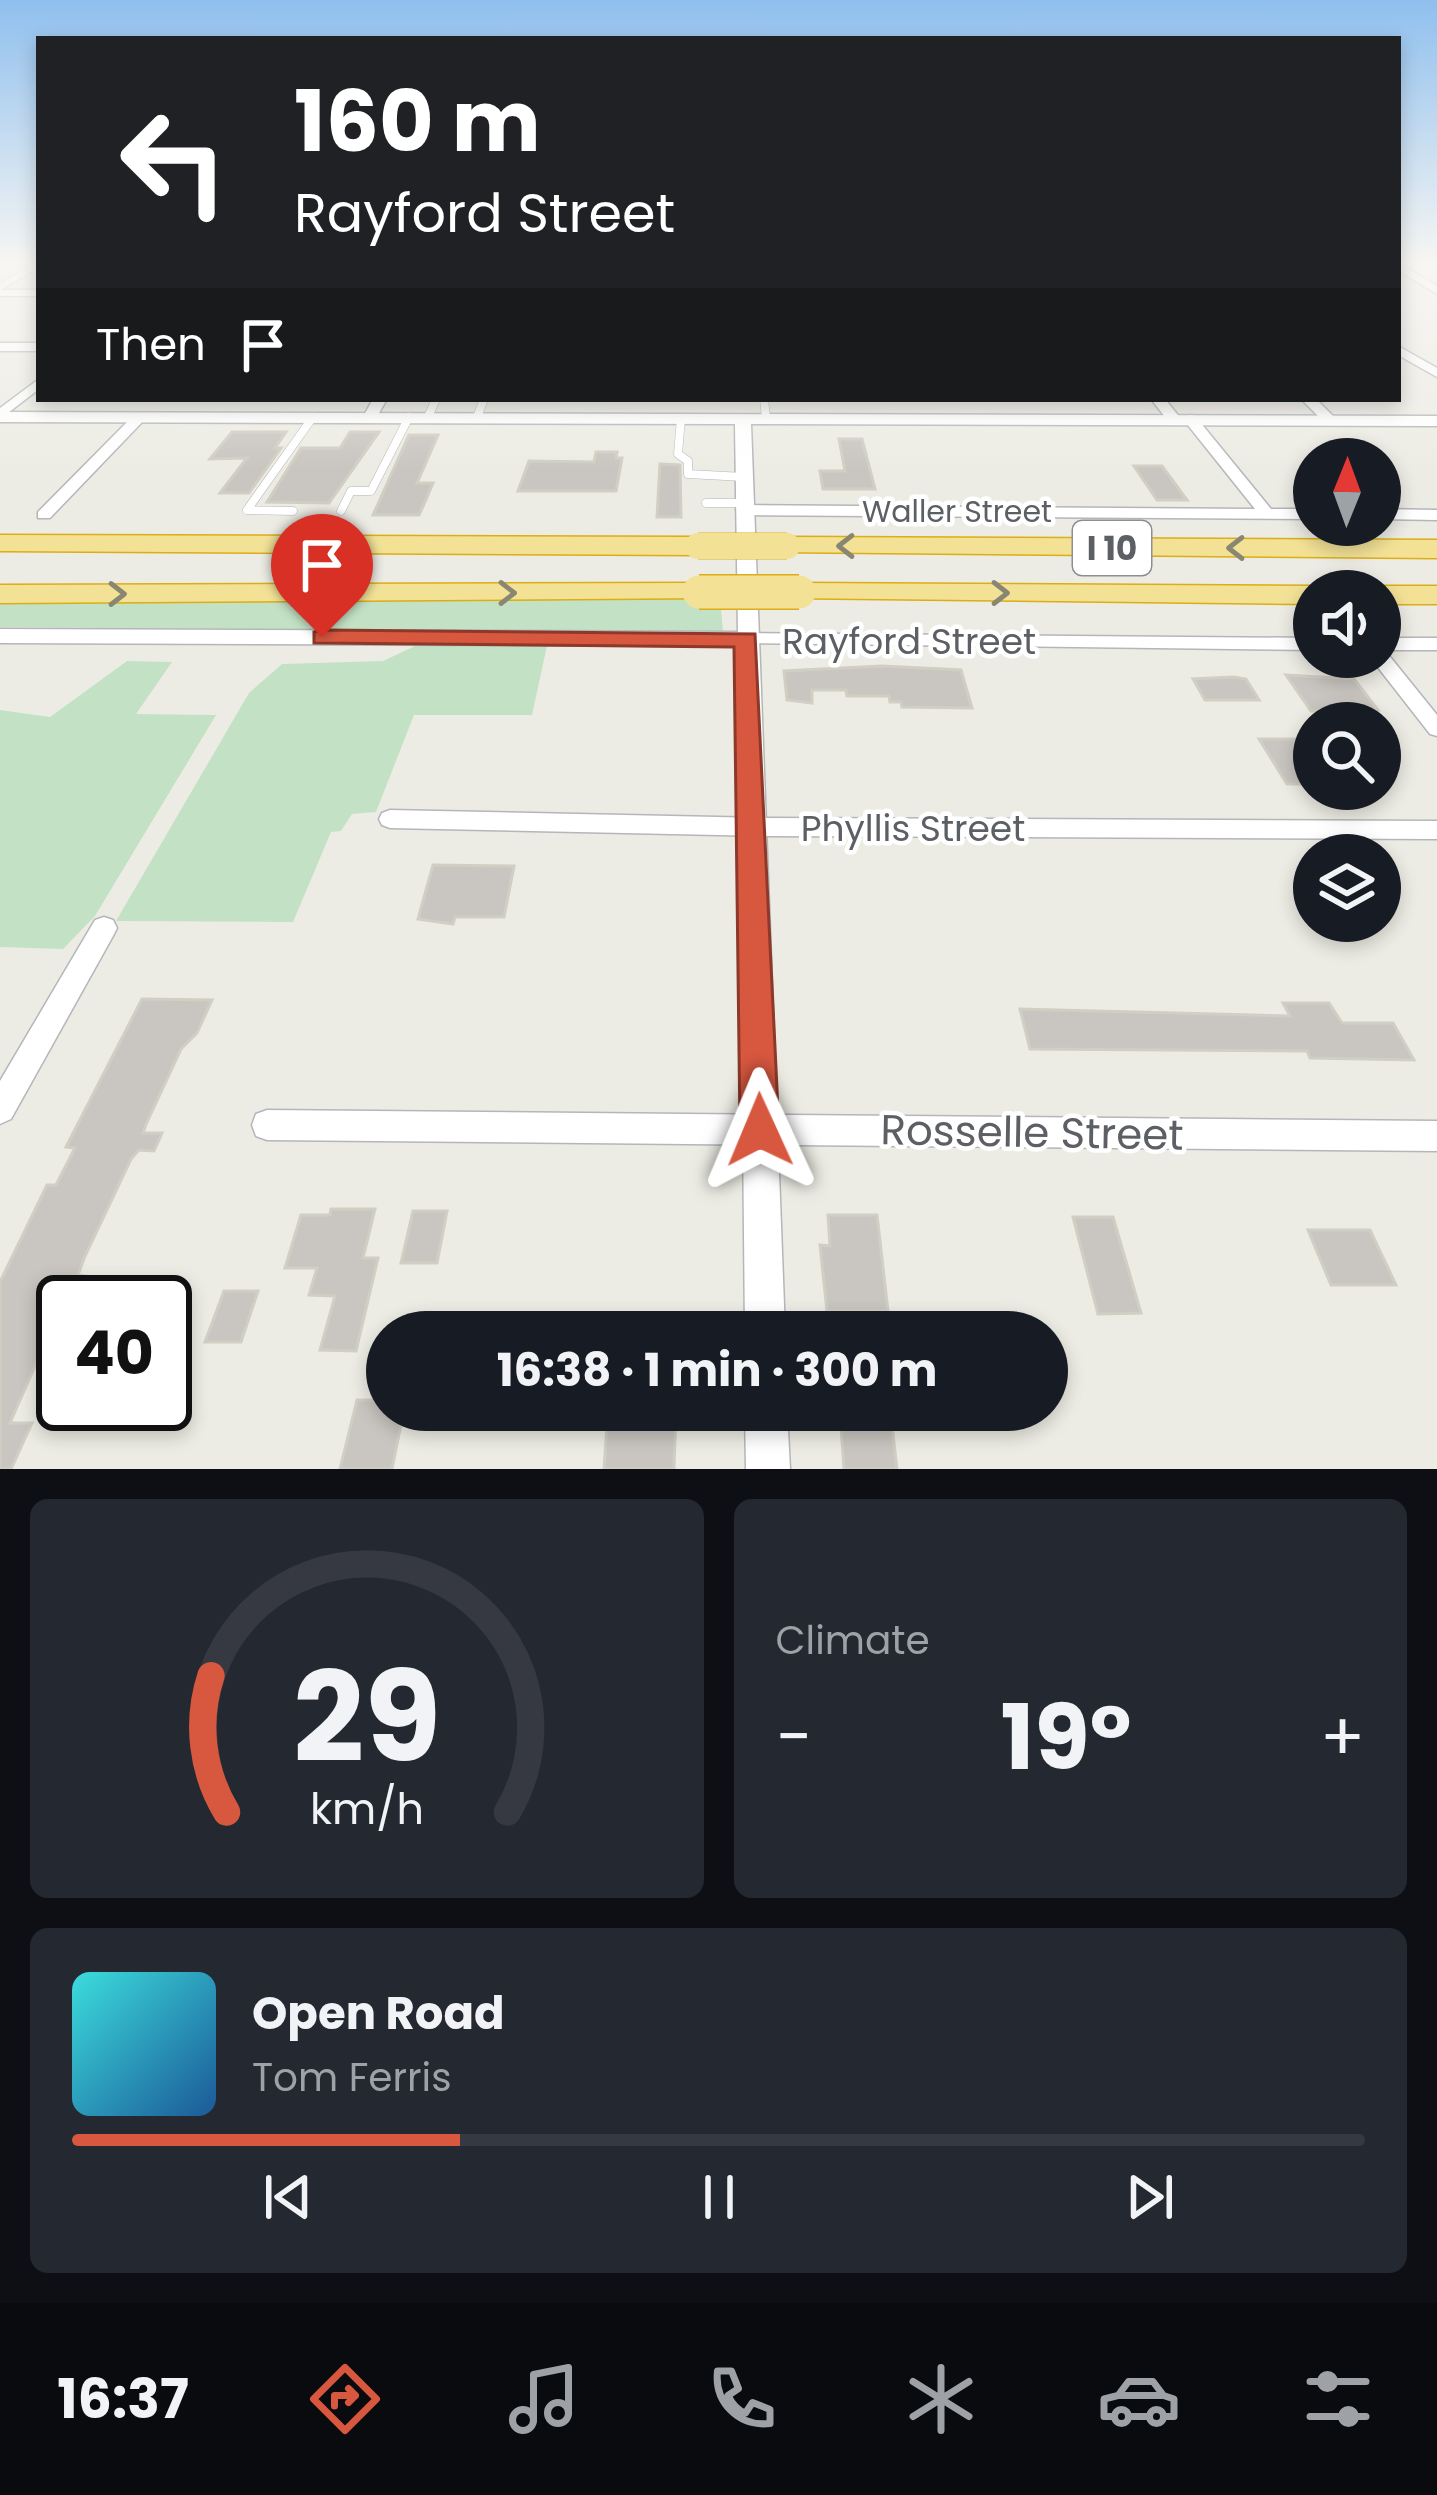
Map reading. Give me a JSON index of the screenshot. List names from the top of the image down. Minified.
{"streets":{"highway":["I 10"],"street":["Waller Street","Rayford Street","Phyllis Street","Rosselle Street"]},"north":"top","page":{"turn":["160 m","Rayford Street"],"then":"Then","limit":"40","trip":"16:38 · 1 min · 300 m","tile":"Climate","heat":["−","19°","+"],"song":["Open Road","Tom Ferris"],"tabs":"16:37","gauge":["29","km/h"]}}
